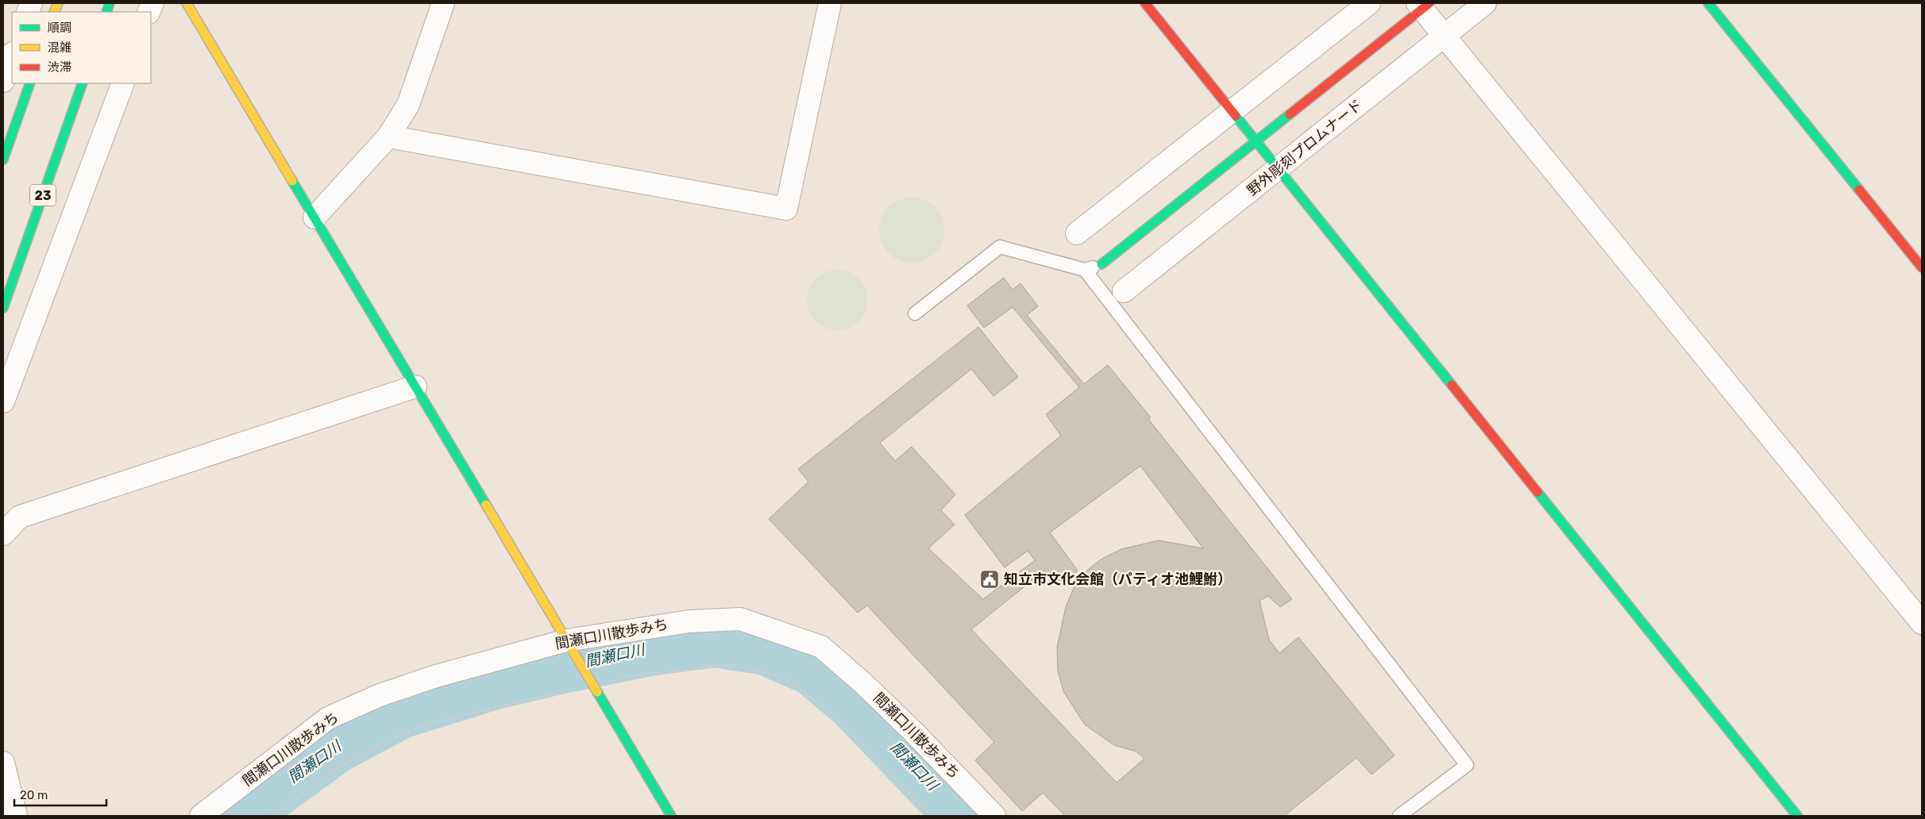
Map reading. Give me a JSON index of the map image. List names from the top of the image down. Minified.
{"streets":{"main road":["23"],"street":["野外彫刻プロムナード","間瀬口川散歩みち"]},"water":["間瀬口川"],"places":{"public building":["知立市文化会館（パティオ池鯉鮒）"]},"legend":["順調","混雑","渋滞"],"scale_bar":"20 m"}
